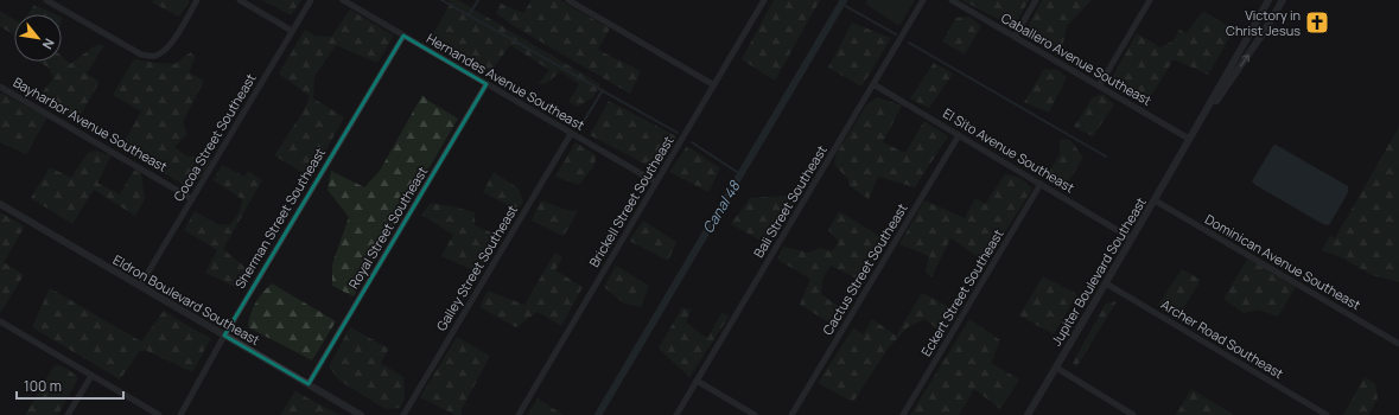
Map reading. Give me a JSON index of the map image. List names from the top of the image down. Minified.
{"streets":{"street":["Caballero Avenue Southeast","Hernandes Avenue Southeast","Bayharbor Avenue Southeast","Cocoa Street Southeast","El Sito Avenue Southeast","Brickell Street Southeast","Bali Street Southeast","Sherman Street Southeast","Royal Street Southeast","Dominican Avenue Southeast","Galley Street Southeast","Cactus Street Southeast","Jupiter Boulevard Southeast","Eckert Street Southeast","Eldron Boulevard Southeast","Archer Road Southeast"]},"crossings":[["Caballero Avenue Southeast","Jupiter Boulevard Southeast"],["Hernandes Avenue Southeast","Brickell Street Southeast"],["Hernandes Avenue Southeast","Sherman Street Southeast"],["Hernandes Avenue Southeast","Royal Street Southeast"],["Hernandes Avenue Southeast","Galley Street Southeast"],["Bayharbor Avenue Southeast","Cocoa Street Southeast"],["Cocoa Street Southeast","Eldron Boulevard Southeast"],["El Sito Avenue Southeast","Bali Street Southeast"],["El Sito Avenue Southeast","Cactus Street Southeast"],["El Sito Avenue Southeast","Jupiter Boulevard Southeast"],["El Sito Avenue Southeast","Eckert Street Southeast"],["Sherman Street Southeast","Eldron Boulevard Southeast"],["Royal Street Southeast","Eldron Boulevard Southeast"],["Dominican Avenue Southeast","Jupiter Boulevard Southeast"],["Jupiter Boulevard Southeast","Archer Road Southeast"]],"water":["Canal 48"],"places":{"church":["Victory in Christ Jesus"]},"scale_bar":"100 m","north":"bottom right"}
